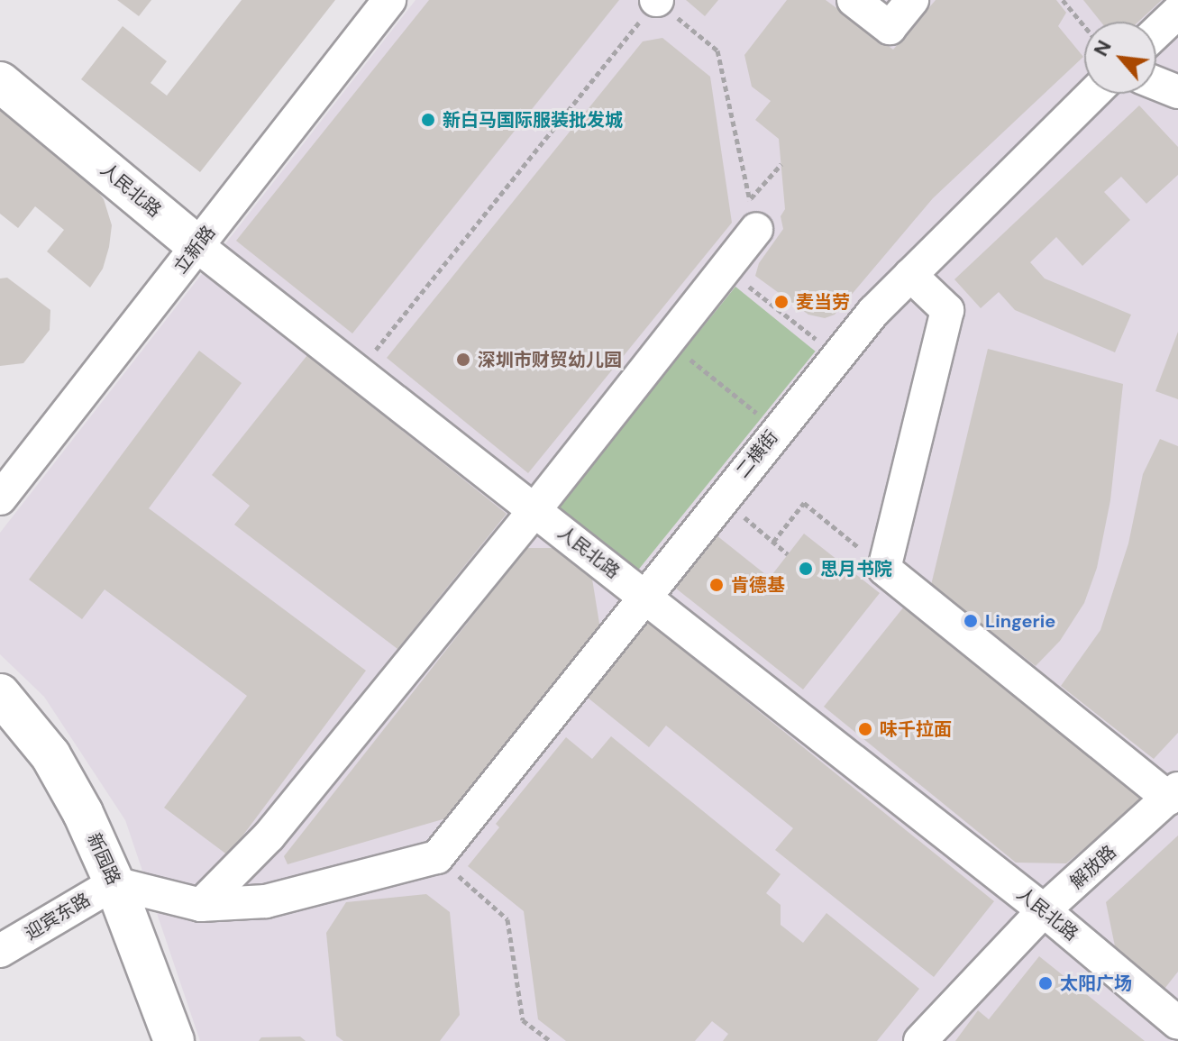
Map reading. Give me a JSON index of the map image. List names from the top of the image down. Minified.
{"streets":{"main road":["人民北路","新园路"],"street":["立新路","二横街","解放路","迎宾东路"]},"crossings":[["人民北路","立新路"],["人民北路","二横街"],["人民北路","解放路"],["新园路","迎宾东路"]],"places":["新白马国际服装批发城","麦当劳","深圳市财贸幼儿园","思月书院","肯德基","Lingerie","味千拉面","太阳广场"],"north":"top left"}
